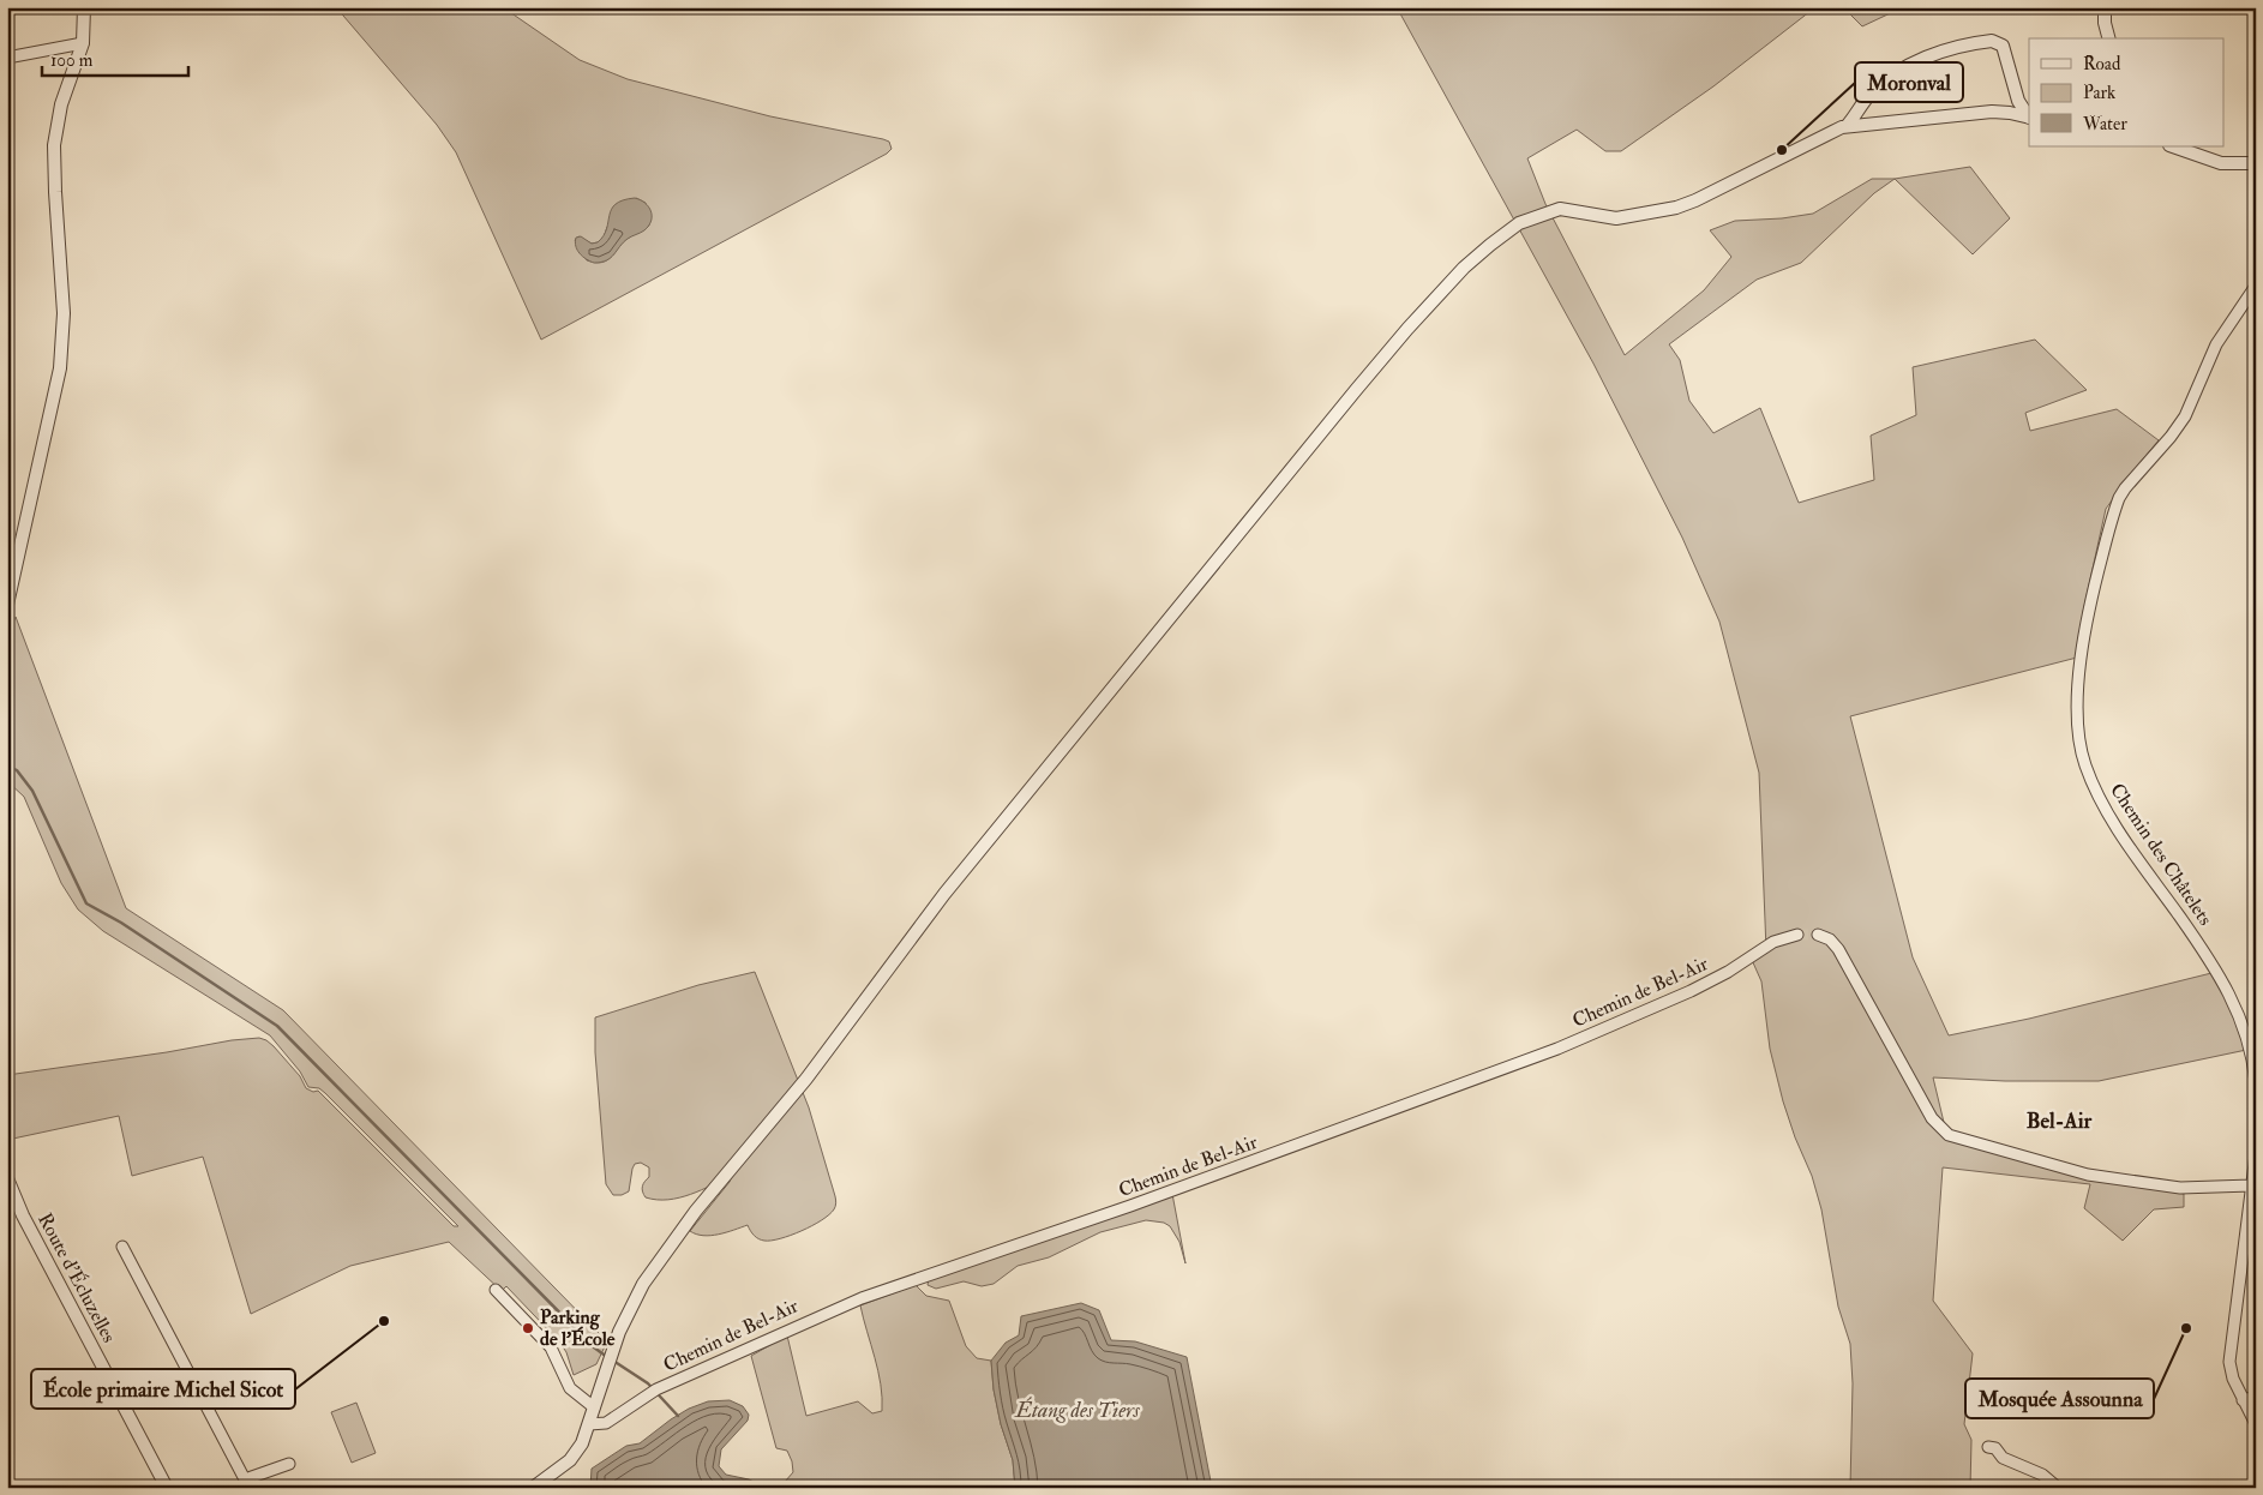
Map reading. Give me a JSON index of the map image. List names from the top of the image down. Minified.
{"streets":{"street":["Chemin des Châtelets","Chemin de Bel-Air","Route d'Écluzelles"]},"districts":["Bel-Air"],"water":["Étang des Tiers"],"places":["Moronval","École primaire Michel Sicot","Parking de l'École","Mosquée Assounna"],"legend":["Road","Park","Water"],"scale_bar":"100 m"}
